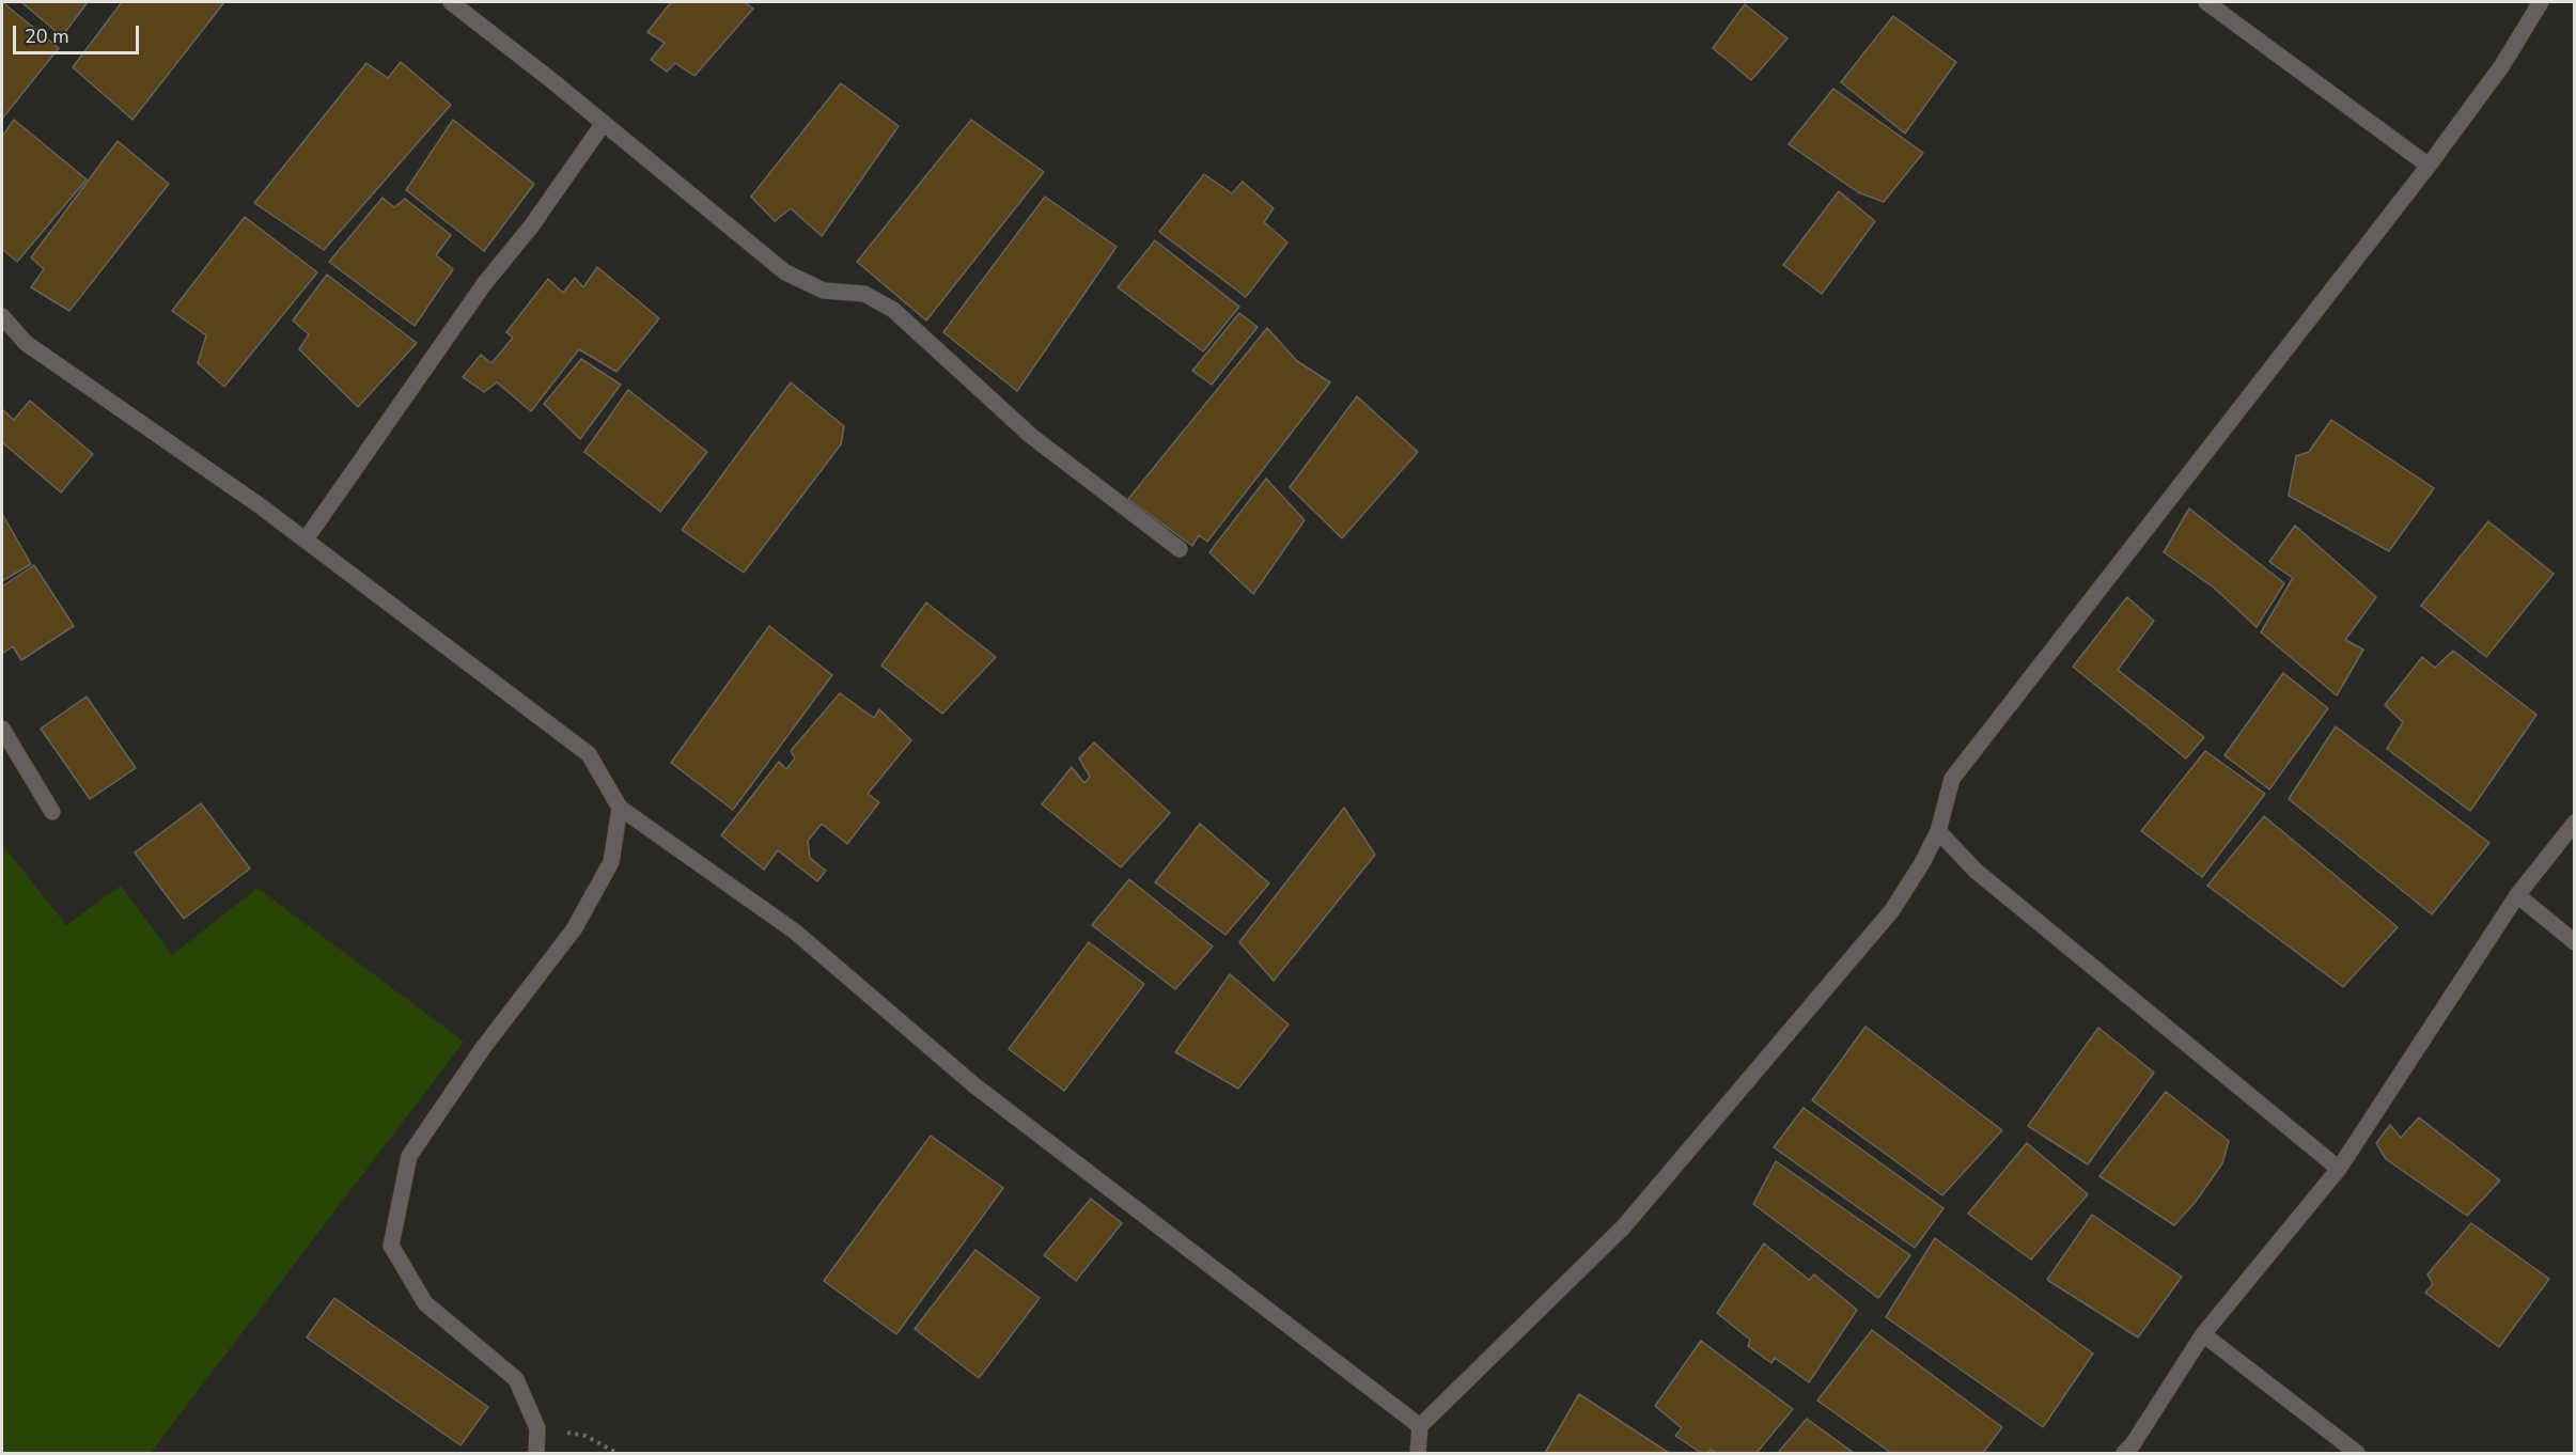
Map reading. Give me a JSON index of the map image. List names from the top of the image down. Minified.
{"scale_bar":"20 m"}
